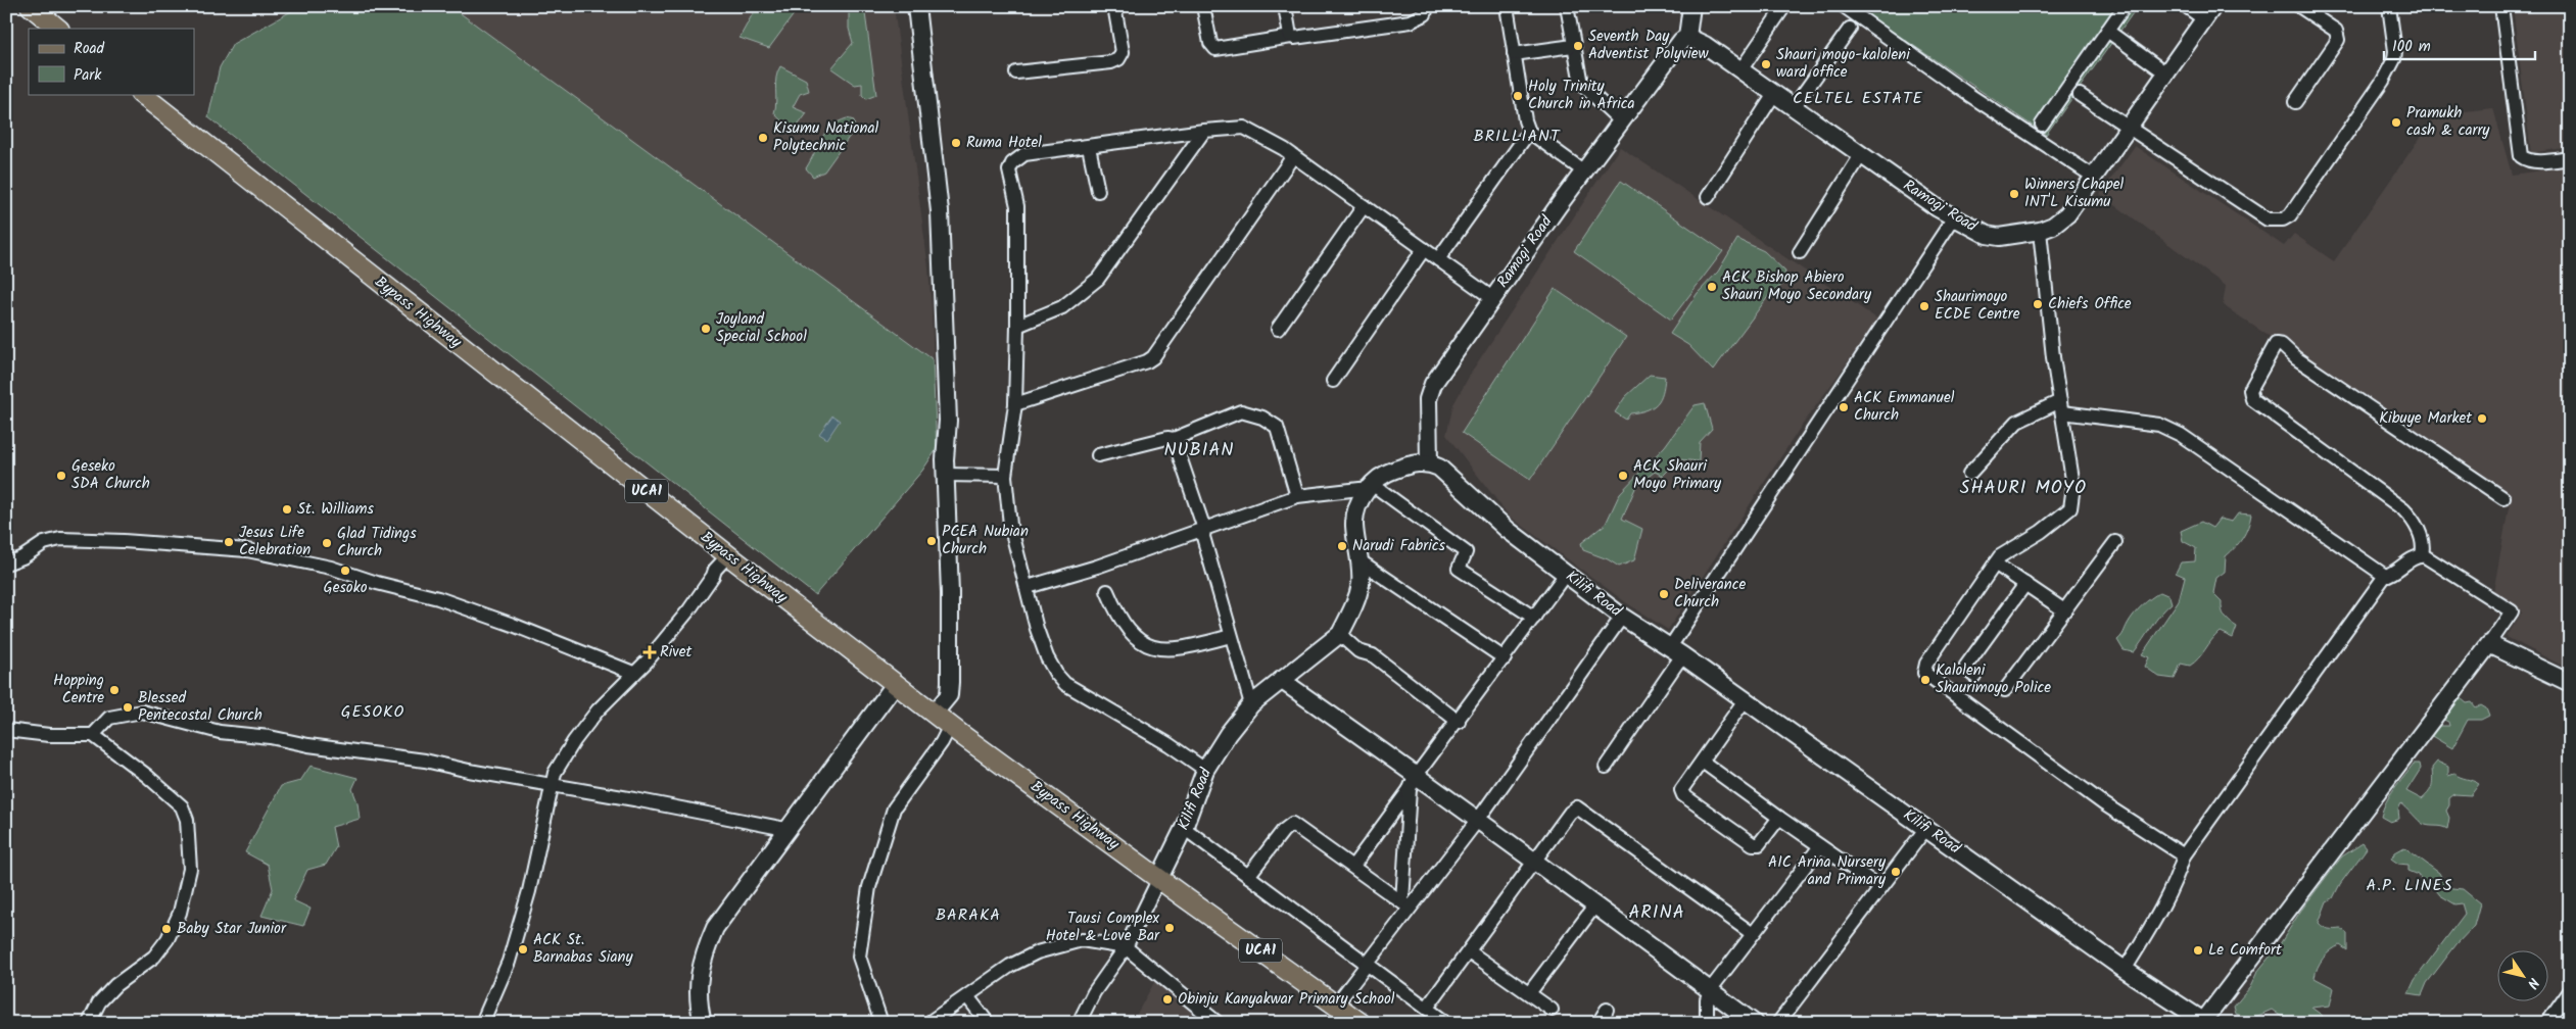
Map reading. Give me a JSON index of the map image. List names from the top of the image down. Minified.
{"streets":{"main road":["Bypass Highway","UCA1"],"street":["Ramogi Road","Kilifi Road"]},"crossings":[["Ramogi Road","Kilifi Road"],["Bypass Highway","Kilifi Road"]],"districts":["CELTEL ESTATE","BRILLIANT","NUBIAN","SHAURI MOYO","GESOKO","A.P. LINES","ARINA","BARAKA"],"places":{"other":["Seventh Day Adventist Polyview","Shauri moyo-kaloleni ward office","Holy Trinity Church in Africa","Pramukh cash & carry","Kisumu National Polytechnic","Ruma Hotel","Winners Chapel INT'L Kisumu","ACK Bishop Abiero Shauri Moyo Secondary","Chiefs Office","Shaurimoyo ECDE Centre","Joyland Special School","ACK Emmanuel Church","Kibuye Market","Geseko SDA Church","ACK Shauri Moyo Primary","St. Williams","PCEA Nubian Church","Jesus Life Celebration","Glad Tidings Church","Narudi Fabrics","Gesoko","Deliverance Church","Kaloleni Shaurimoyo Police","Hopping Centre","Blessed Pentecostal Church","AIC Arina Nursery and Primary","Tausi Complex Hotel & Love Bar","Baby Star Junior","ACK St. Barnabas Siany","Le Comfort","Obinju Kanyakwar Primary School"],"health":["Rivet"]},"legend":["Road","Park"],"scale_bar":"100 m","north":"bottom right"}
